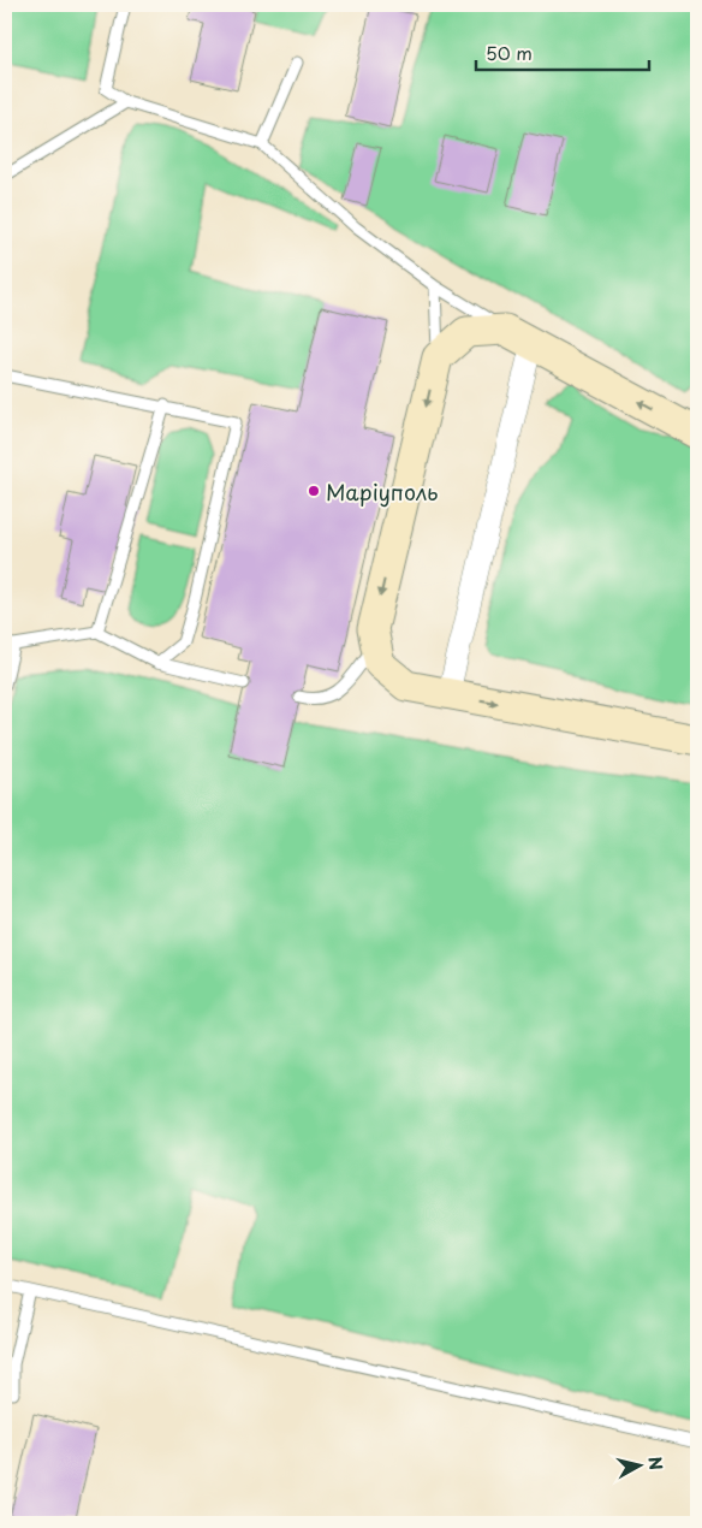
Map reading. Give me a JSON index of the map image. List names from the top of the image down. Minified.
{"places":["Маріуполь"],"scale_bar":"50 m","north":"right"}
